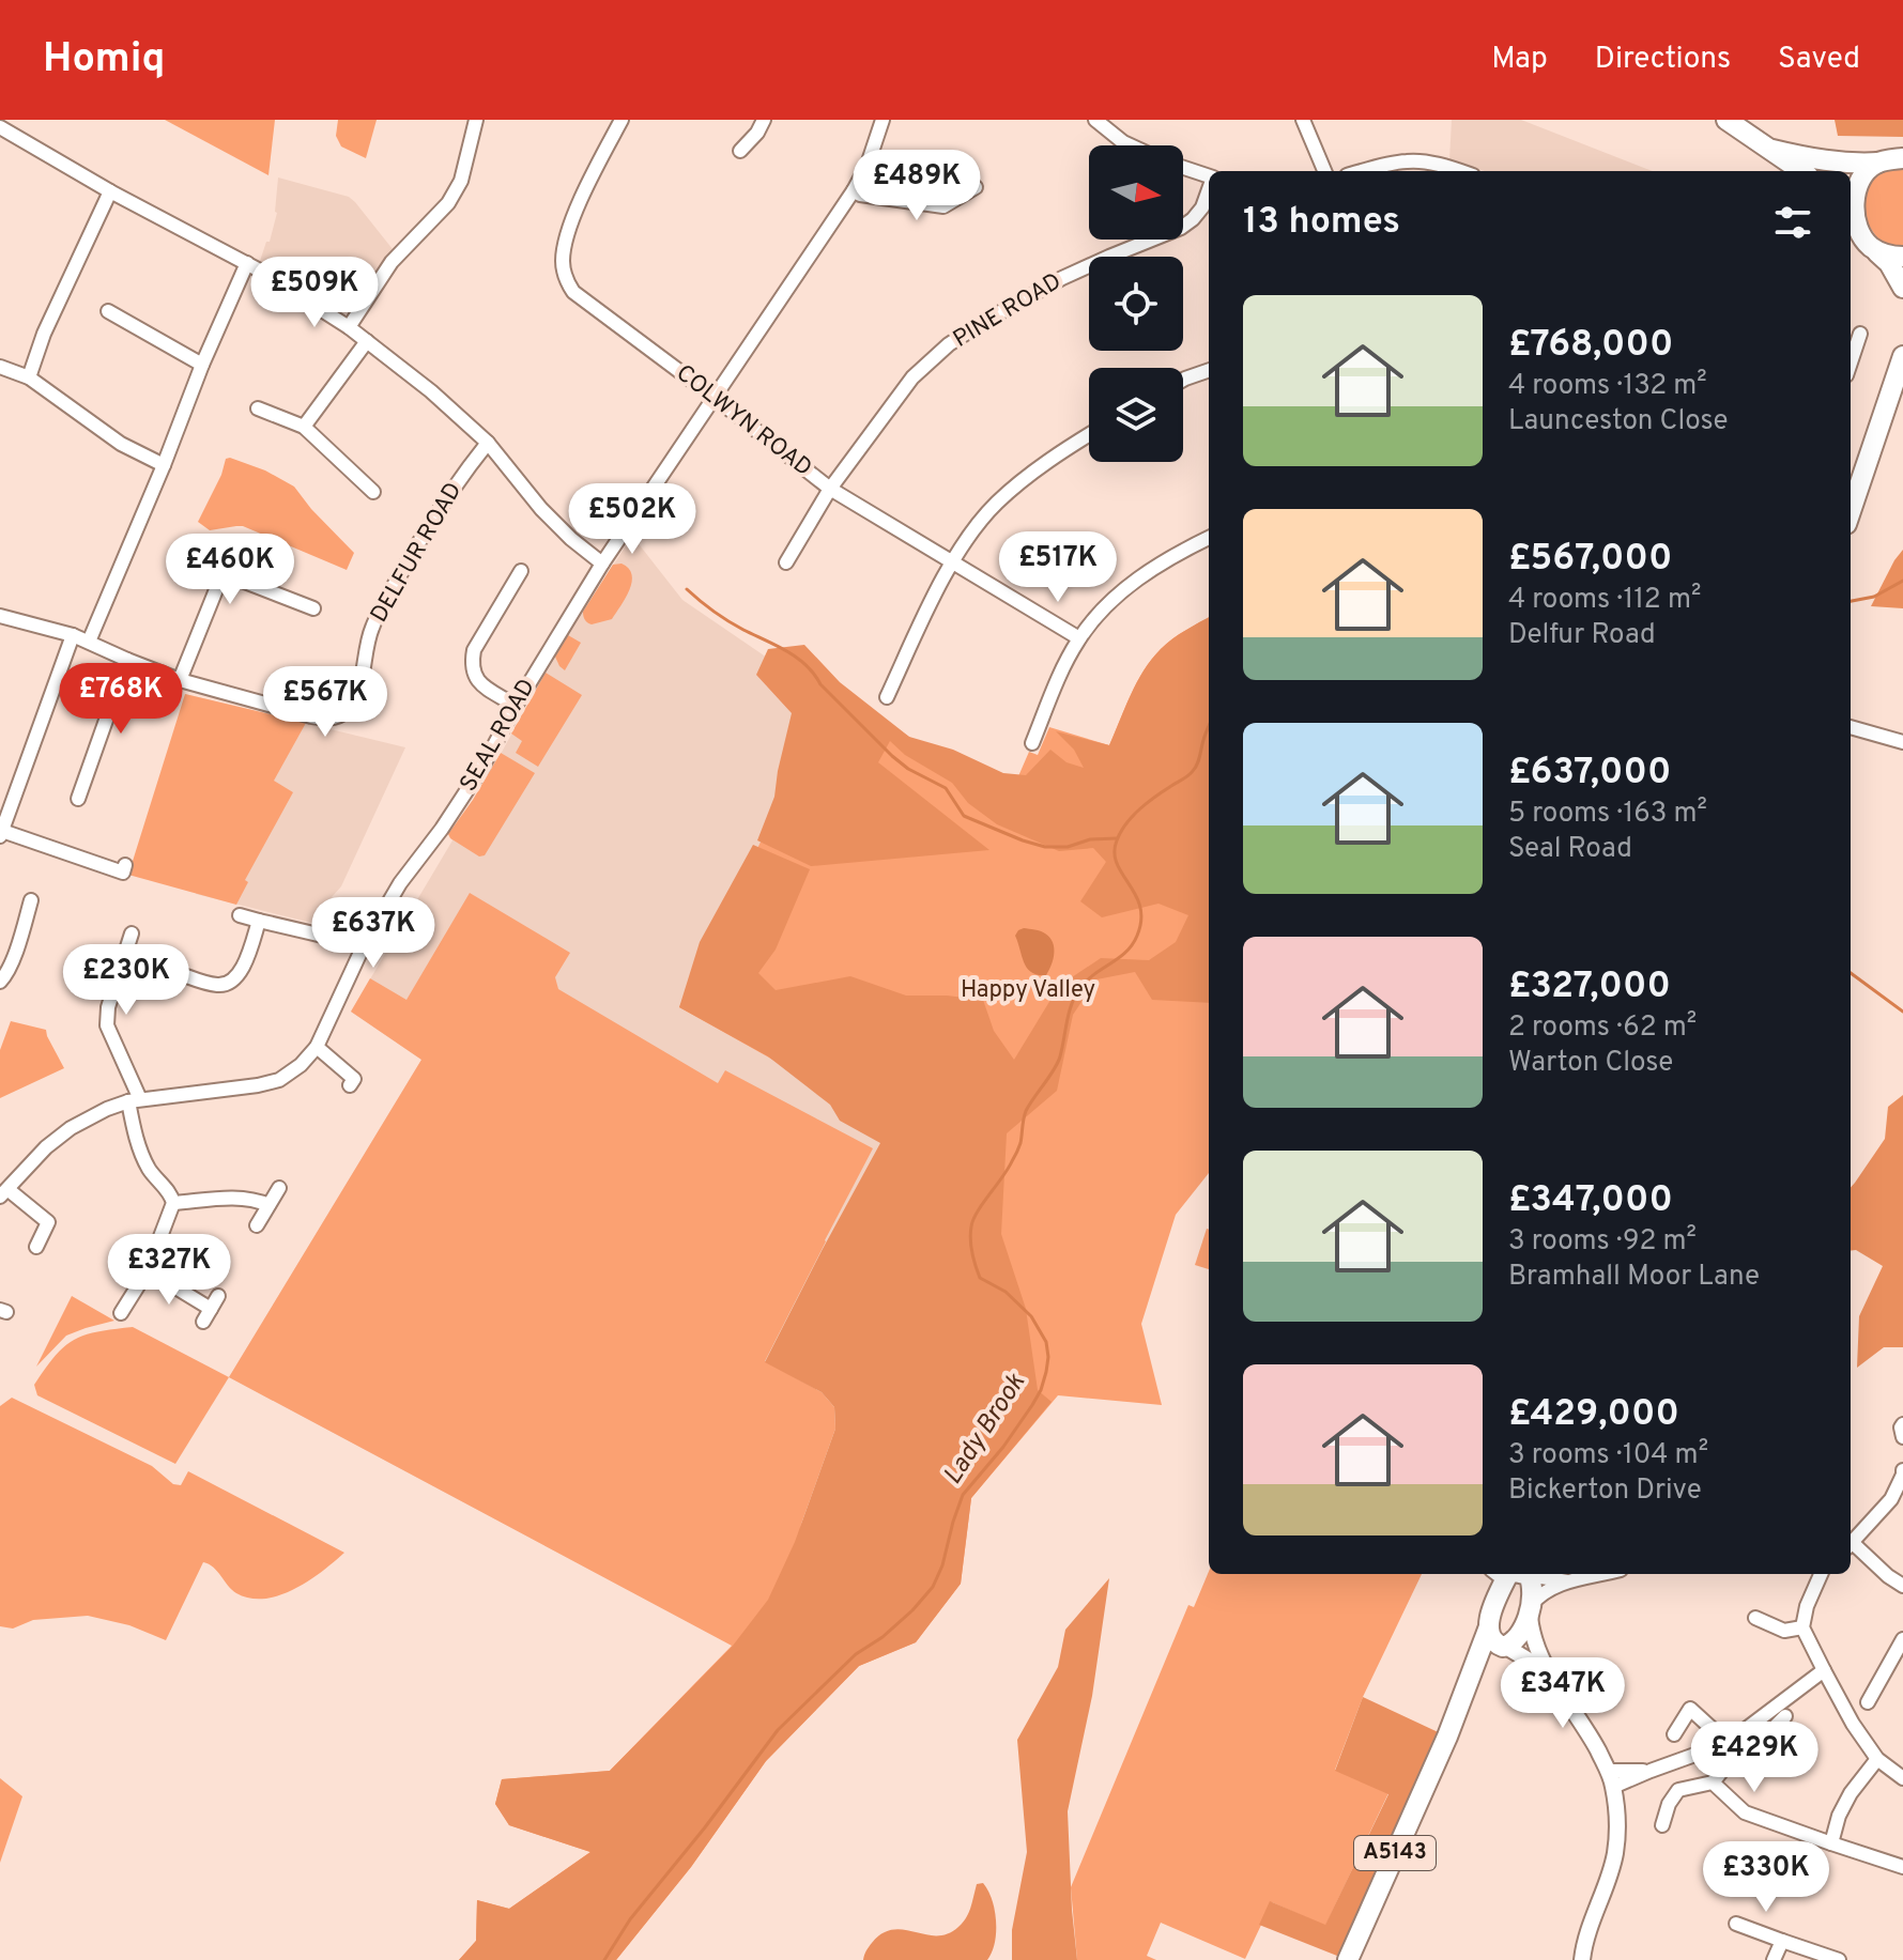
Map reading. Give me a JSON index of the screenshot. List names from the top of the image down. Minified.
{"streets":{"main road":["A5143"],"street":["PINE ROAD","COLWYN ROAD","DELFUR ROAD","SEAL ROAD"]},"crossings":[["PINE ROAD","COLWYN ROAD"],["COLWYN ROAD","SEAL ROAD"]],"water":["Lady Brook"],"parks":["Happy Valley"],"north":"right","page":{"header":"Homiq","nav":["Map","Directions","Saved"],"price":["£489K","£509K","£502K","£517K","£460K","£768K","£567K","£637K","£230K","£327K","£347K","£429K","£330K"],"heading":"13 homes","list":[{"name":"£768,000","note":"4 rooms · 132 m² · Launceston Close"},{"name":"£567,000","note":"4 rooms · 112 m² · Delfur Road"},{"name":"£637,000","note":"5 rooms · 163 m² · Seal Road"},{"name":"£327,000","note":"2 rooms · 62 m² · Warton Close"},{"name":"£347,000","note":"3 rooms · 92 m² · Bramhall Moor Lane"},{"name":"£429,000","note":"3 rooms · 104 m² · Bickerton Drive"}]}}
